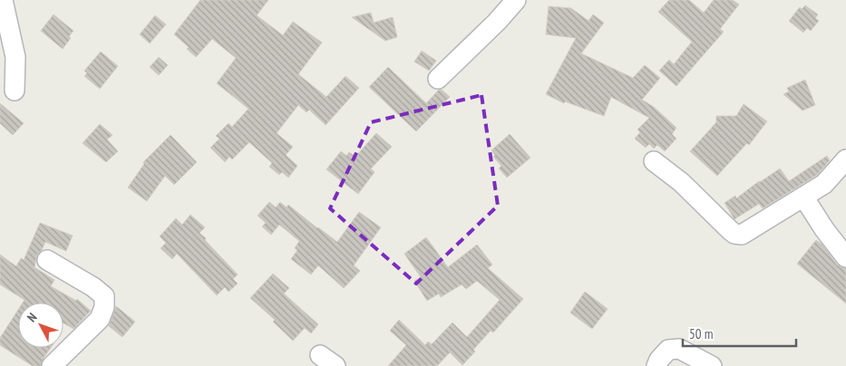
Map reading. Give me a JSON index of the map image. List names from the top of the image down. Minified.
{"scale_bar":"50 m","north":"top left"}
